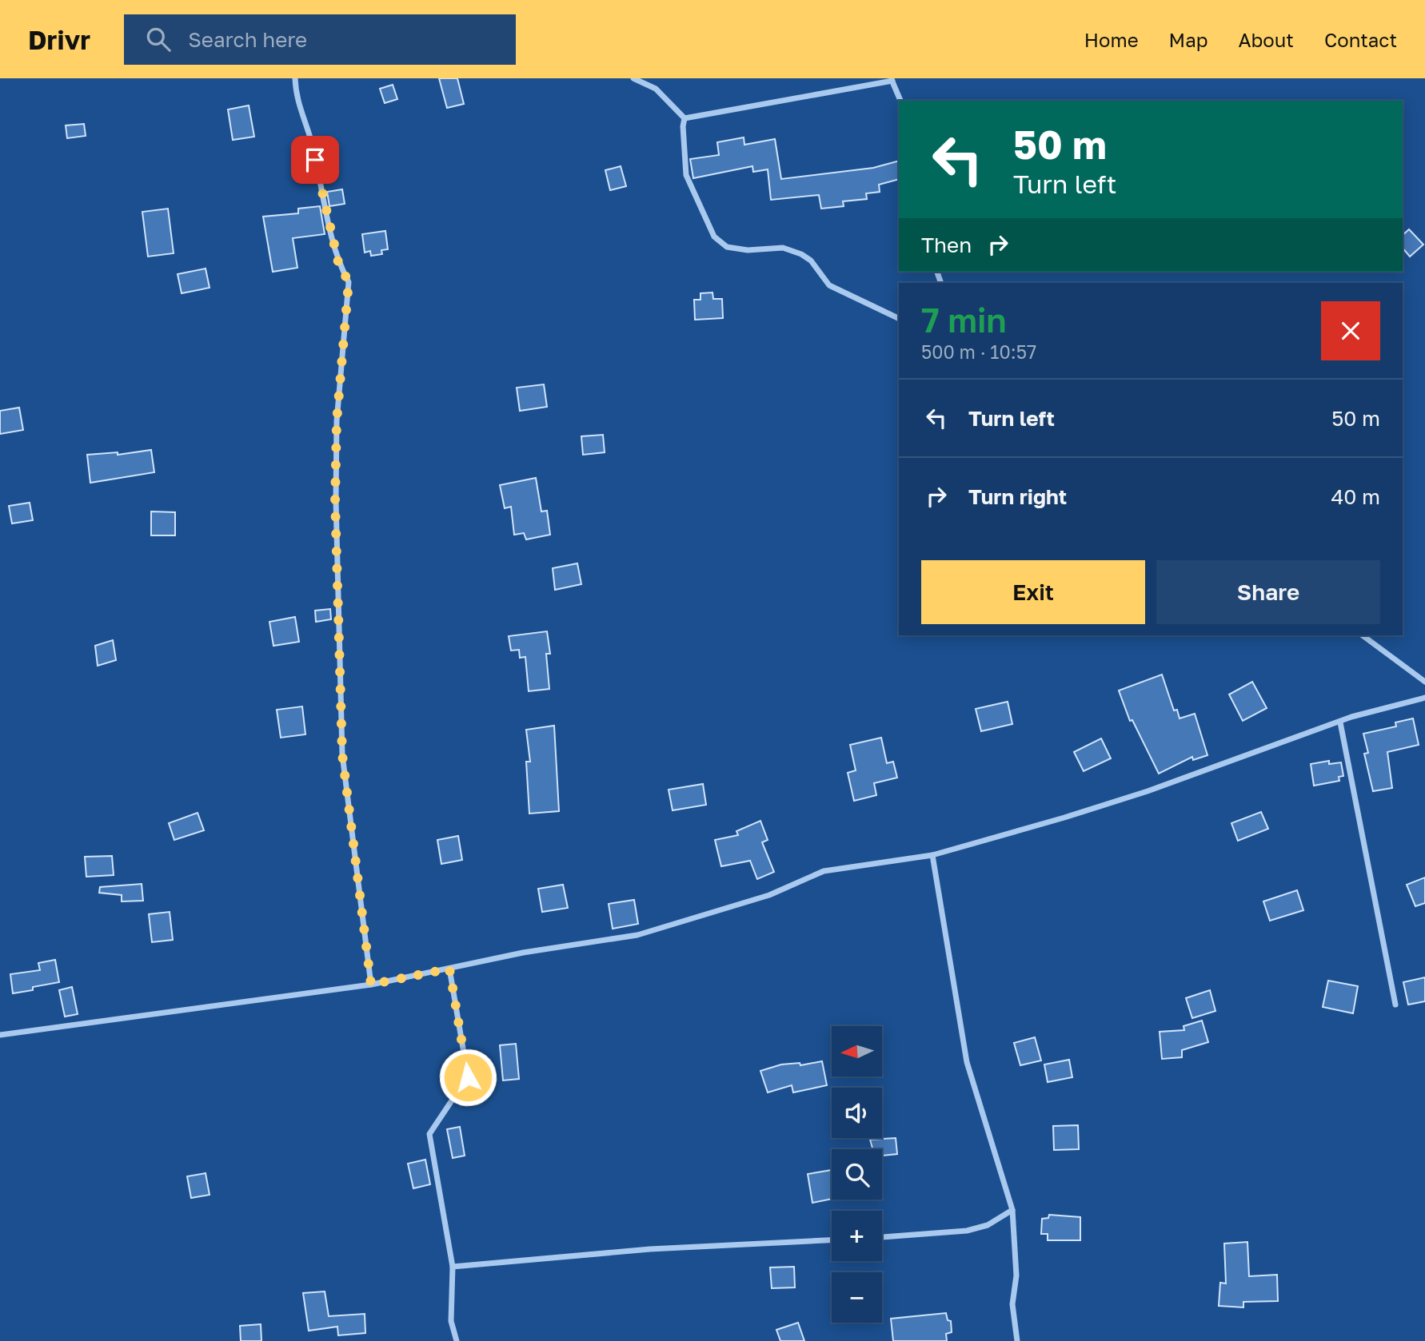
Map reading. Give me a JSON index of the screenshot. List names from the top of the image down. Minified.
{"north":"left","page":{"header":"Drivr","search":"Search here","nav":["Home","Map","About","Contact"],"turn":["50 m","Turn left"],"then":"Then","heading":["7 min","500 m · 10:57"],"list":[{"name":"Turn left","value":"50 m"},{"name":"Turn right","value":"40 m"}],"buttons":["Exit","Share"],"map_buttons":["+","−"]}}
